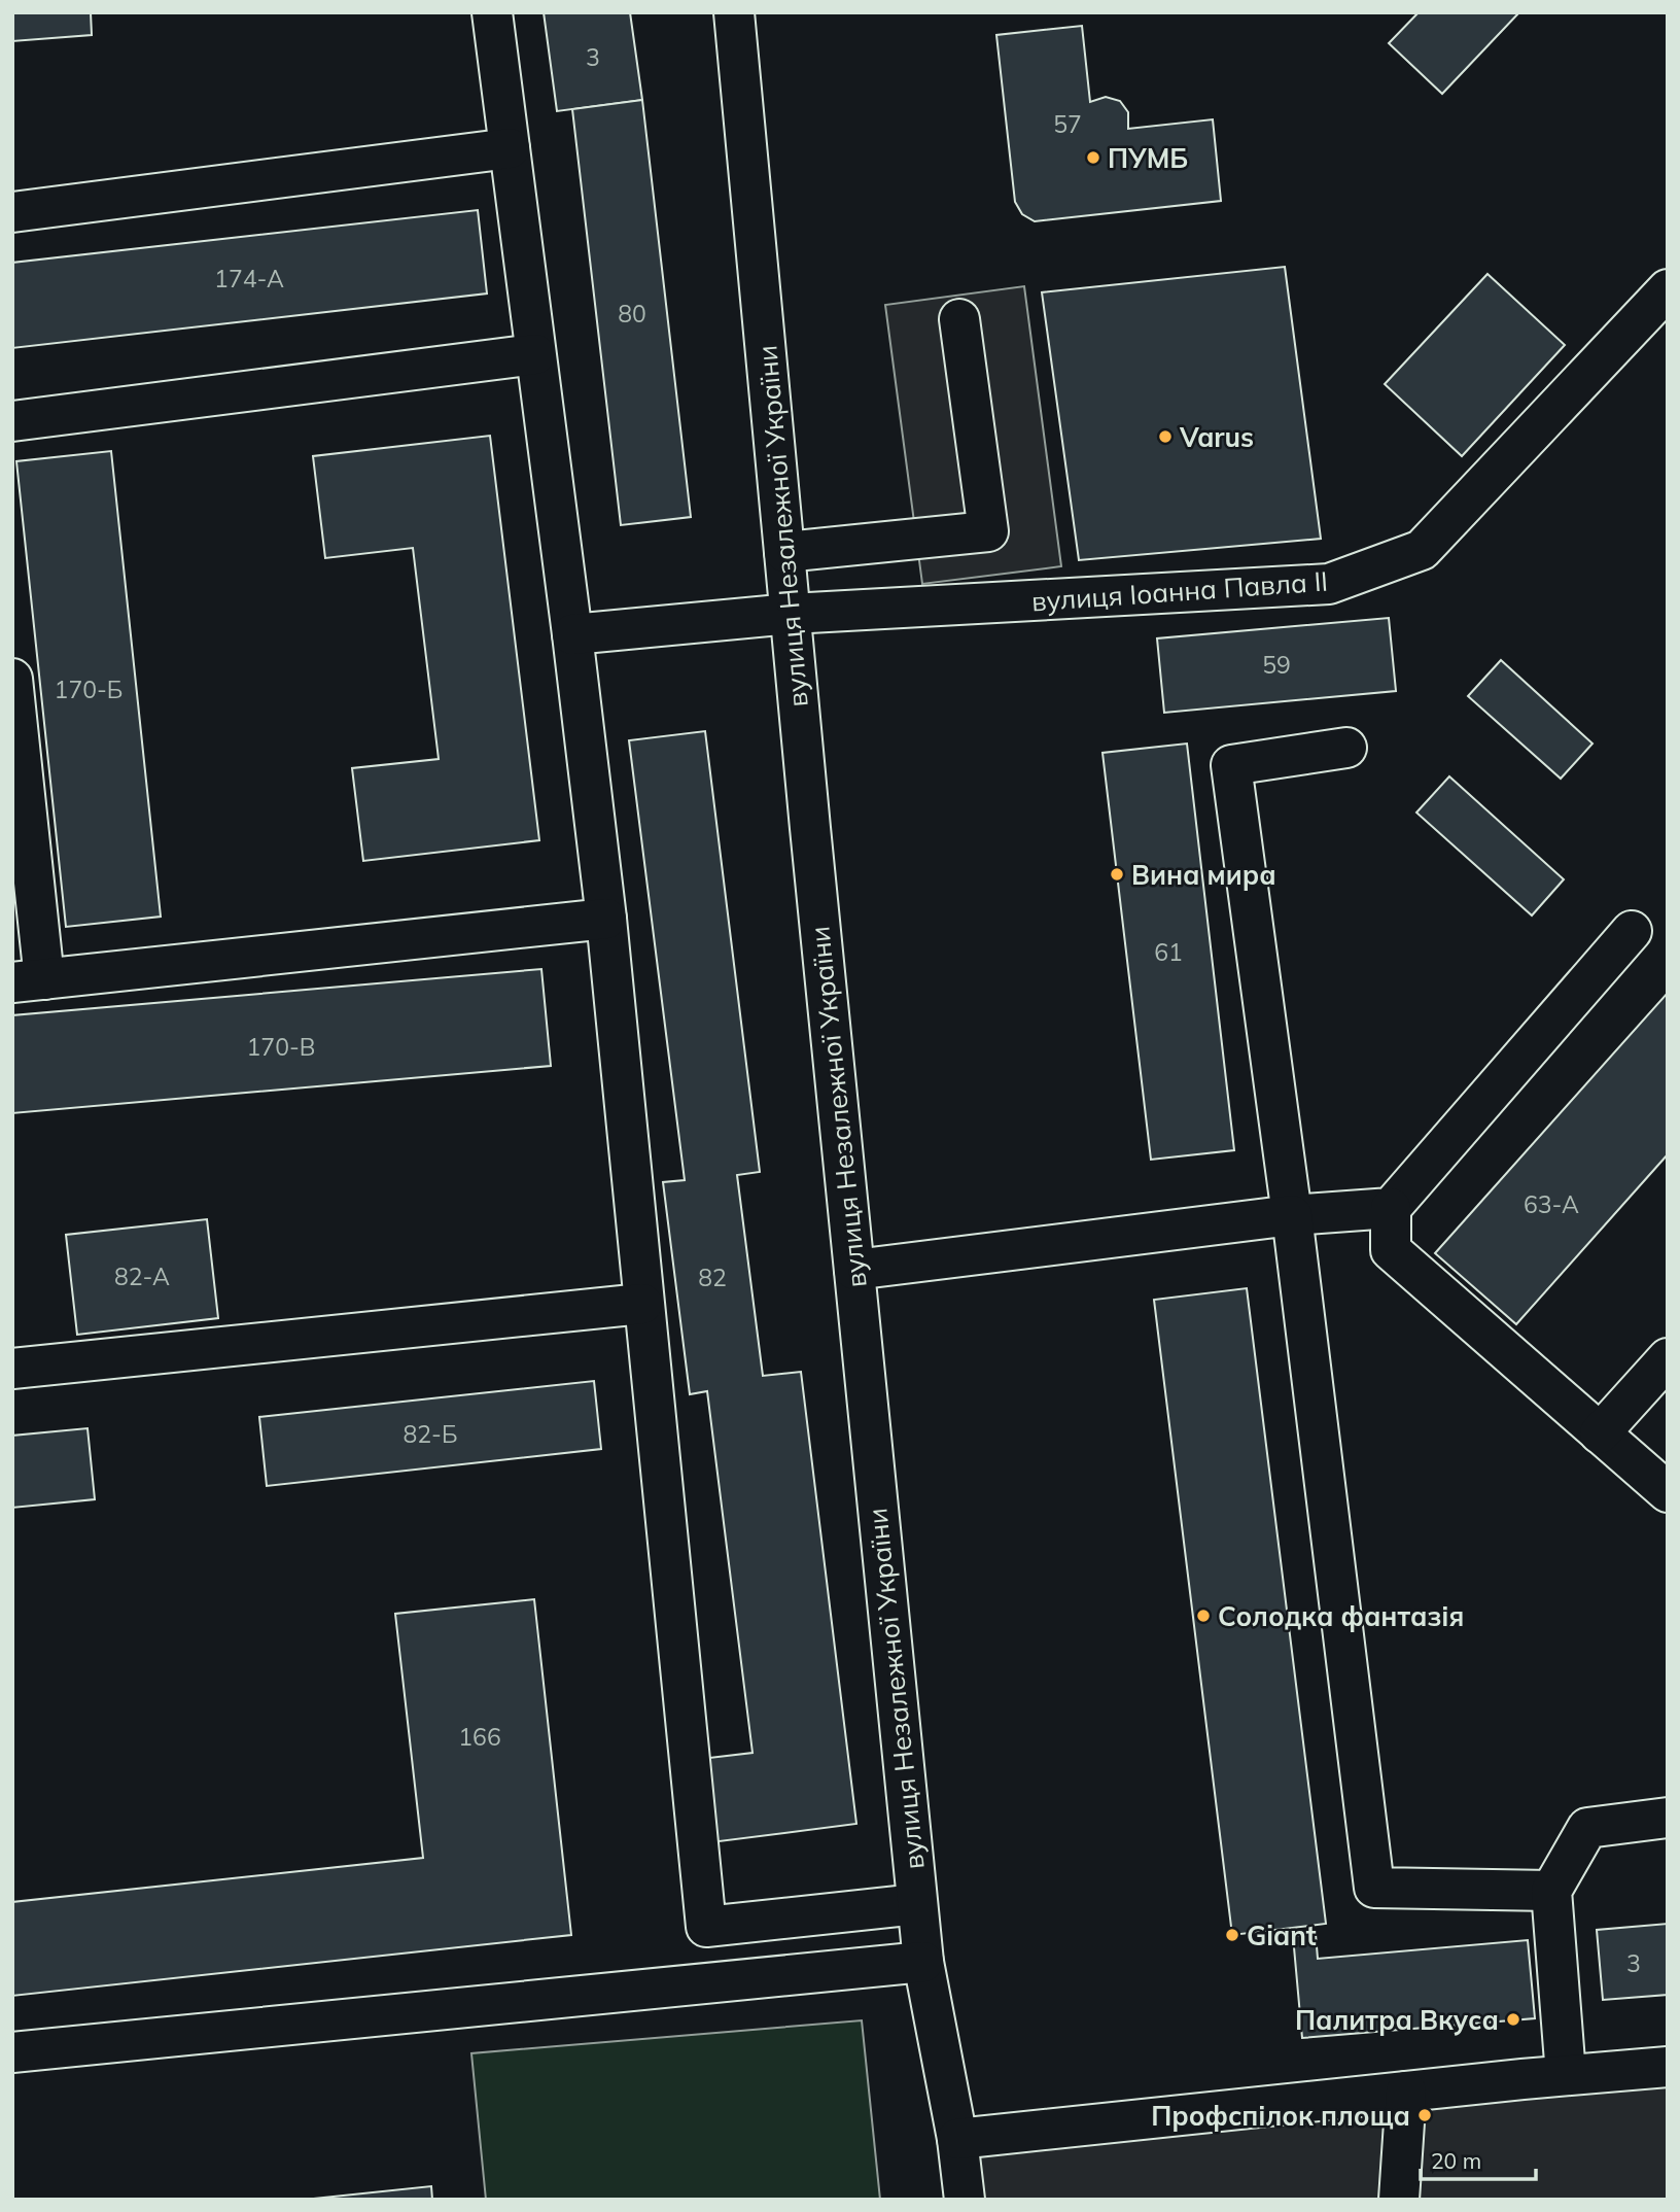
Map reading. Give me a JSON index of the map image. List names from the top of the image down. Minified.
{"streets":{"street":["вулиця Незалежної України","вулиця Іоанна Павла ІІ"]},"crossings":[["вулиця Незалежної України","вулиця Іоанна Павла ІІ"]],"places":["ПУМБ","Varus","Вина мира","Солодка фантазія","Giant","Палитра Вкуса","Профспілок площа"],"house_numbers":["3","57","174-А","80","59","170-Б","61","170-В","63-А","82-А","82","82-Б","166","3"],"scale_bar":"20 m"}
